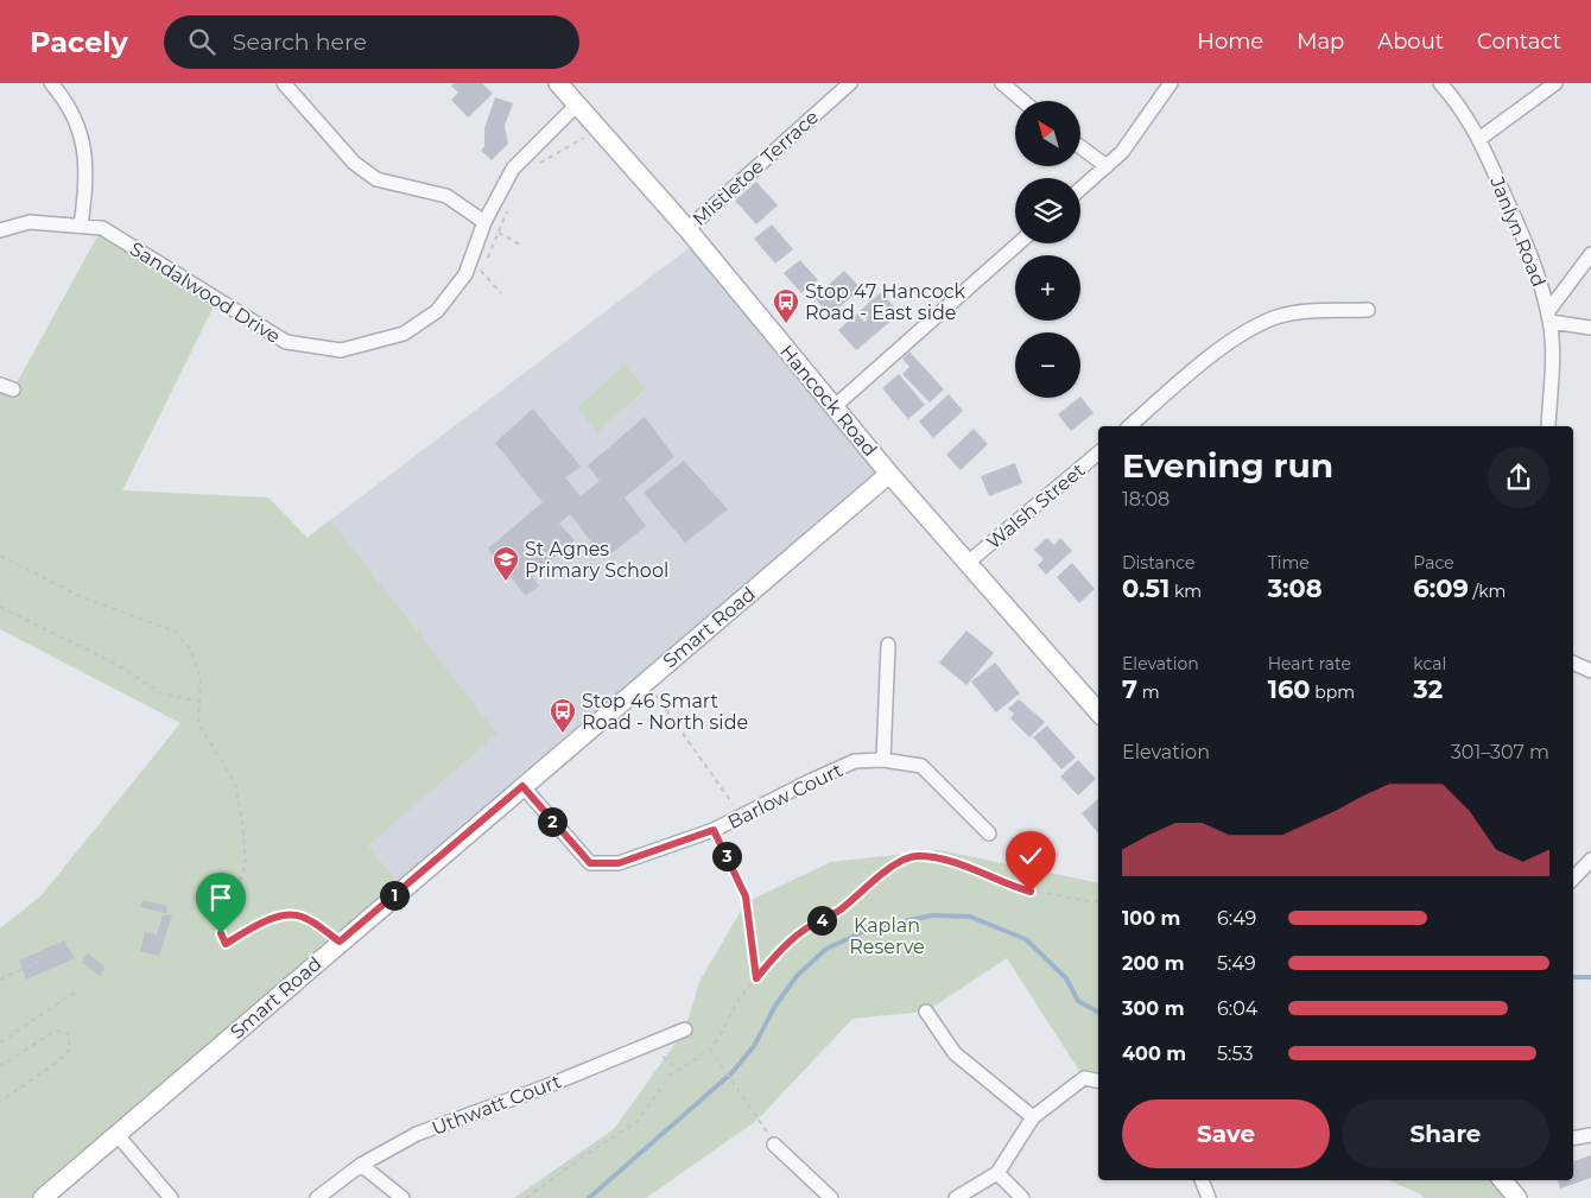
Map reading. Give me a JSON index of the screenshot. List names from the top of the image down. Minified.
{"streets":{"main road":["Hancock Road","Smart Road"],"street":["Mistletoe Terrace","Janlyn Road","Sandalwood Drive","Walsh Street","Barlow Court","Uthwatt Court"]},"crossings":[["Mistletoe Terrace","Hancock Road"],["Sandalwood Drive","Hancock Road"],["Hancock Road","Walsh Street"],["Hancock Road","Smart Road"],["Smart Road","Barlow Court"]],"parks":["Kaplan Reserve"],"places":{"bus stop":["Stop 47 Hancock Road - East side","Stop 46 Smart Road - North side"],"school or university":["St Agnes Primary School"]},"north":"top left","page":{"header":"Pacely","search":"Search here","nav":["Home","Map","About","Contact"],"map_buttons":["+","−"],"heading":["Evening run","18:08"],"stats":[["Distance","0.51 km"],["Time","3:08"],["Pace","6:09 /km"],["Elevation","7 m"],["Heart rate","160 bpm"],["kcal","32"]],"chart":["Elevation","301–307 m"],"pins":["2","3","1","4"],"list":[{"name":"100 m","note":"6:49"},{"name":"200 m","note":"5:49"},{"name":"300 m","note":"6:04"},{"name":"400 m","note":"5:53"}],"buttons":["Save","Share"]}}
